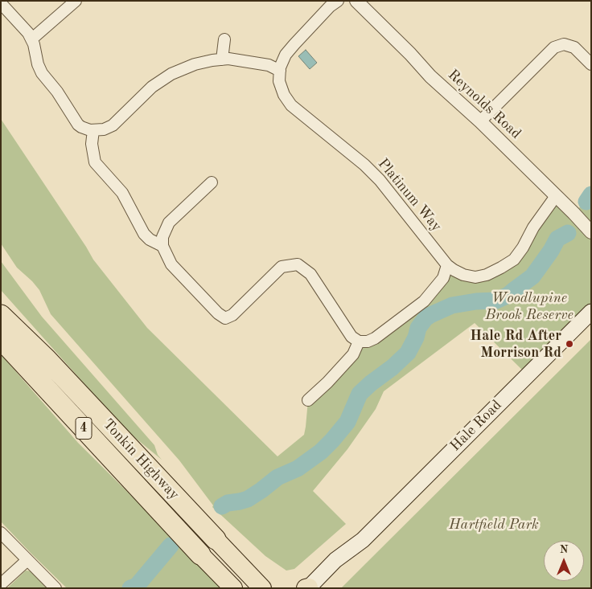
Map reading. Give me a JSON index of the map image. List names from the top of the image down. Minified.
{"streets":{"highway":["4","Tonkin Highway"],"main road":["Hale Road"],"street":["Reynolds Road","Platinum Way"]},"crossings":[["Reynolds Road","Platinum Way"]],"parks":["Woodlupine Brook Reserve","Hartfield Park"],"places":["Hale Rd After Morrison Rd"],"north":"top"}
